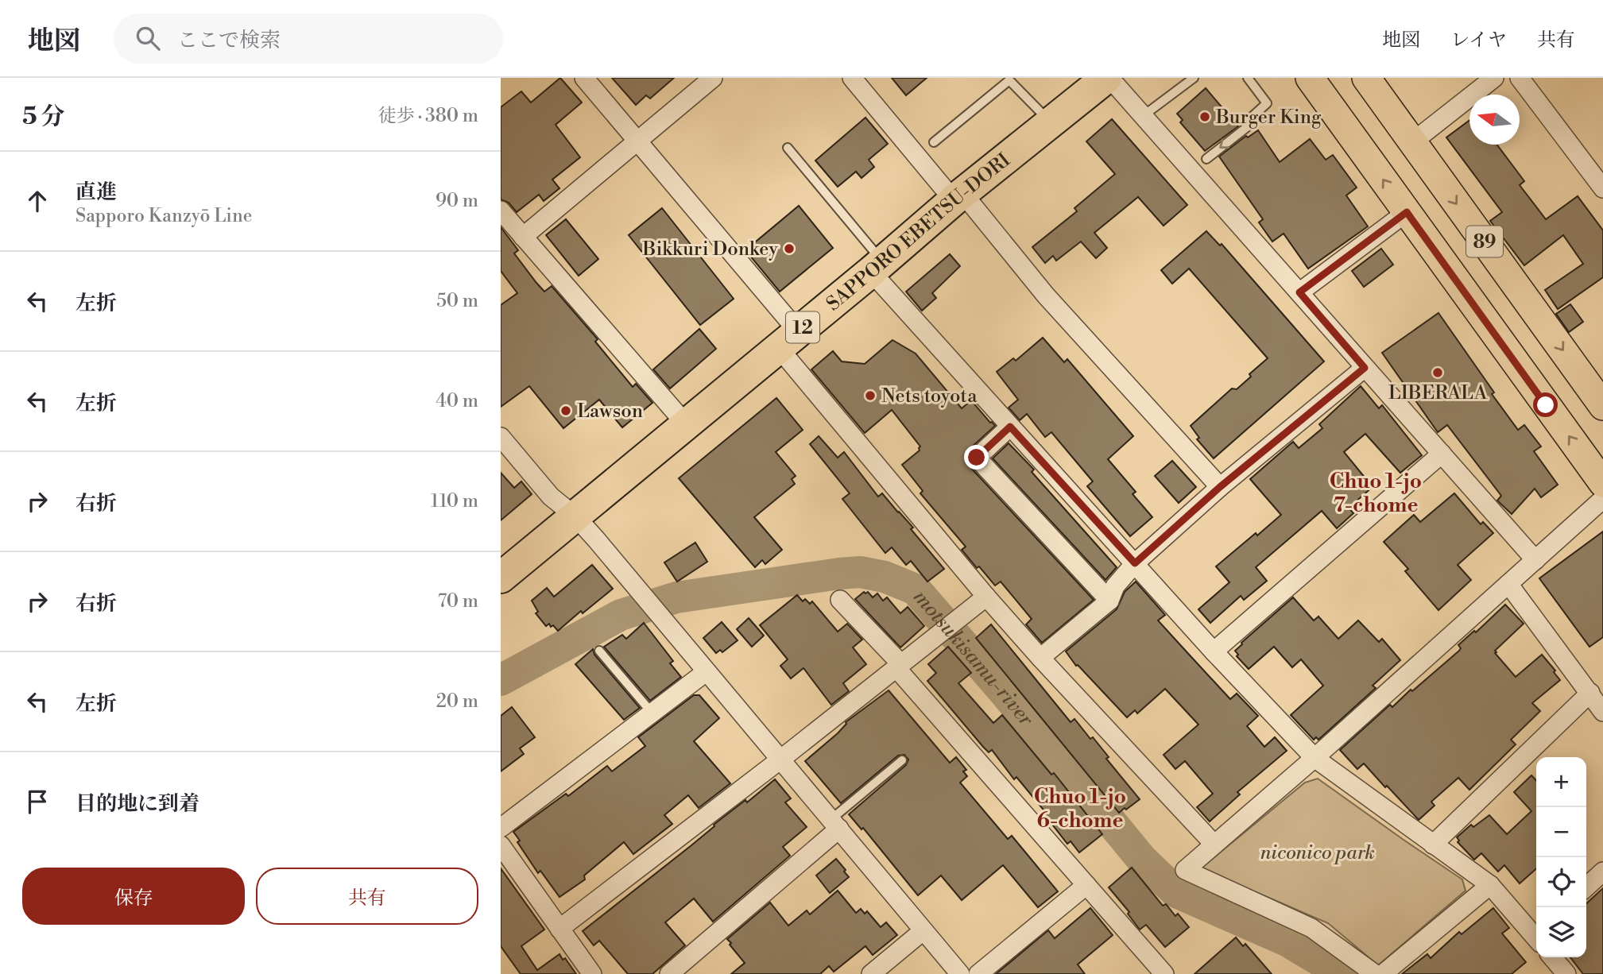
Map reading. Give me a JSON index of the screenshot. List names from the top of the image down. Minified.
{"streets":{"highway":["SAPPORO EBETSU-DORI","12"],"main road":["89"]},"districts":["Chuo 1-jo 7-chome","Chuo 1-jo 6-chome"],"water":["motsukisamu-river"],"parks":["niconico park"],"places":["Burger King","Bikkuri Donkey","LIBERALA","Nets toyota","Lawson"],"north":"left","page":{"header":"地図","search":"ここで検索","nav":["地図","レイヤ","共有"],"heading":["5 分","徒歩 · 380 m"],"list":[["直進","Sapporo Kanzyō Line","90 m"],["左折","50 m"],["左折","40 m"],["右折","110 m"],["右折","70 m"],["左折","20 m"],"目的地に到着"],"map_buttons":["+","−"],"buttons":["保存","共有"]}}
